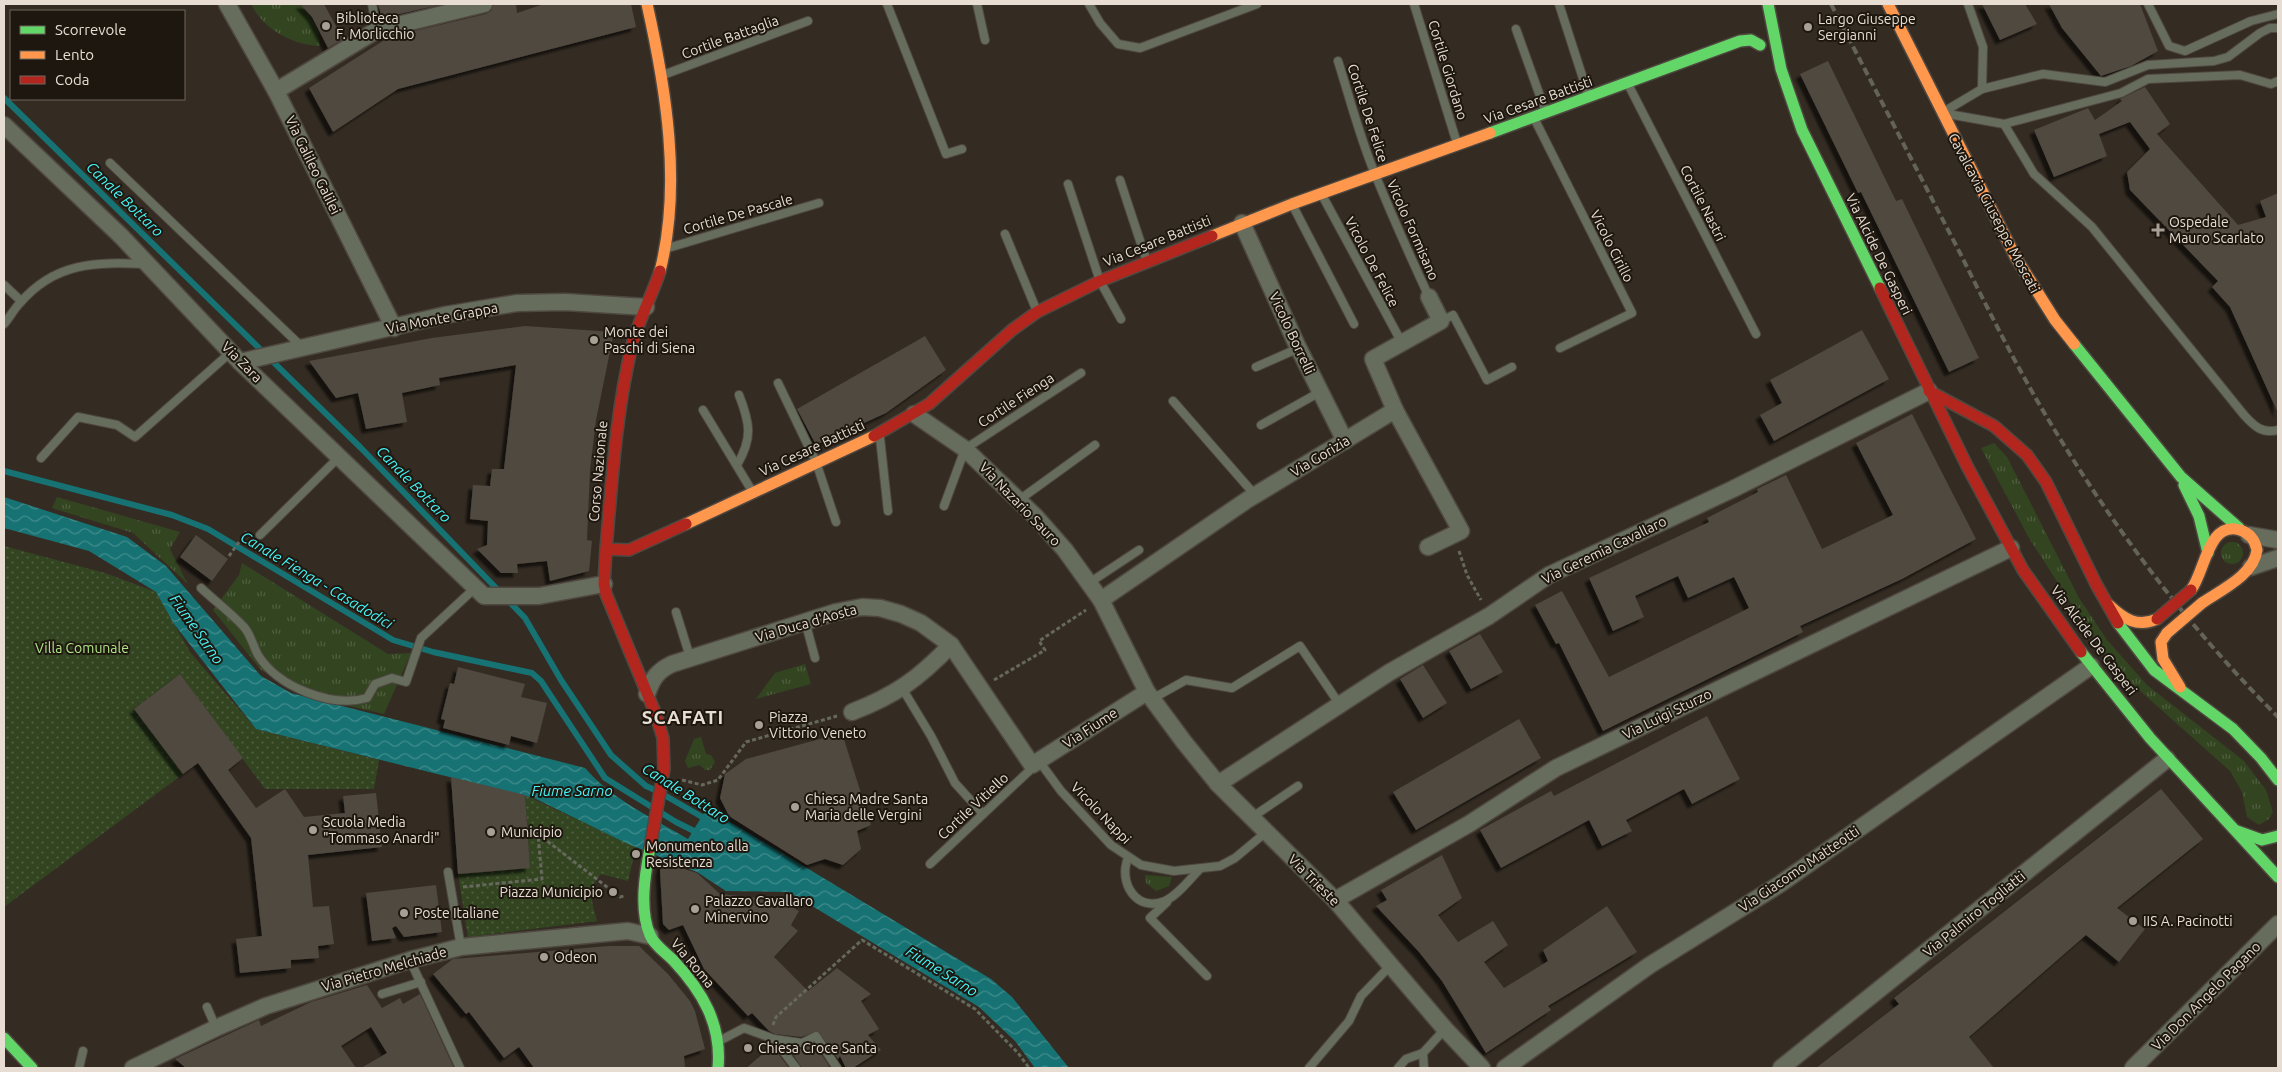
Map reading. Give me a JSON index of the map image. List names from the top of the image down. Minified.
{"streets":{"main road":["Via Cesare Battisti","Cavalcavia Giuseppe Moscati","Via Alcide De Gasperi","Corso Nazionale","Via Roma"],"street":["Via Galileo Galilei","Via Monte Grappa","Vicolo Borrelli","Via Zara","Via Gorizia","Via Nazario Sauro","Via Geremia Cavallaro","Via Duca d'Aosta","Via Luigi Sturzo","Via Fiume","Via Giacomo Matteotti","Via Trieste","Via Palmiro Togliatti","Via Pietro Melchiade","Via Don Angelo Pagano"],"lane":["Cortile Battaglia","Cortile Giordano","Cortile De Felice","Cortile Nastri","Cortile De Pascale","Vicolo Formisano","Vicolo Cirillo","Vicolo De Felice","Cortile Fienga","Cortile Vitiello","Vicolo Nappi"]},"crossings":[["Cortile Battaglia","Corso Nazionale"],["Cortile Giordano","Via Cesare Battisti"],["Via Cesare Battisti","Cortile De Felice"],["Via Cesare Battisti","Cortile Nastri"],["Via Cesare Battisti","Vicolo Formisano"],["Via Cesare Battisti","Vicolo Cirillo"],["Via Cesare Battisti","Vicolo De Felice"],["Via Cesare Battisti","Vicolo Borrelli"],["Via Cesare Battisti","Corso Nazionale"],["Via Cesare Battisti","Via Nazario Sauro"],["Cortile De Felice","Vicolo Formisano"],["Via Galileo Galilei","Via Monte Grappa"],["Cortile De Pascale","Corso Nazionale"],["Via Alcide De Gasperi","Via Geremia Cavallaro"],["Via Alcide De Gasperi","Via Luigi Sturzo"],["Via Alcide De Gasperi","Via Giacomo Matteotti"],["Via Alcide De Gasperi","Via Palmiro Togliatti"],["Via Monte Grappa","Via Zara"],["Via Monte Grappa","Corso Nazionale"],["Vicolo Borrelli","Via Gorizia"],["Cortile Fienga","Via Nazario Sauro"],["Via Gorizia","Via Nazario Sauro"],["Corso Nazionale","Via Duca d'Aosta"],["Corso Nazionale","Via Roma"],["Corso Nazionale","Via Pietro Melchiade"],["Via Nazario Sauro","Via Fiume"],["Via Nazario Sauro","Via Trieste"],["Via Geremia Cavallaro","Via Trieste"],["Via Duca d'Aosta","Via Fiume"],["Via Duca d'Aosta","Cortile Vitiello"],["Via Duca d'Aosta","Vicolo Nappi"],["Via Luigi Sturzo","Via Trieste"],["Via Fiume","Cortile Vitiello"],["Via Fiume","Vicolo Nappi"],["Via Fiume","Via Trieste"],["Cortile Vitiello","Vicolo Nappi"],["Vicolo Nappi","Via Trieste"],["Via Roma","Via Pietro Melchiade"]],"districts":["SCAFATI"],"water":["Canale Bottaro","Canale Fienga - Casadodici","Fiume Sarno"],"parks":["Villa Comunale"],"places":{"other":["Biblioteca F. Morlicchio","Largo Giuseppe Sergianni","Monte dei Paschi di Siena","Piazza Vittorio Veneto","Chiesa Madre Santa Maria delle Vergini","Scuola Media \"Tommaso Anardi\"","Municipio","Monumento alla Resistenza","Piazza Municipio","Palazzo Cavallaro Minervino","Poste Italiane","IIS A. Pacinotti","Odeon","Chiesa Croce Santa"],"health":["Ospedale Mauro Scarlato"]},"legend":["Scorrevole","Lento","Coda"]}
